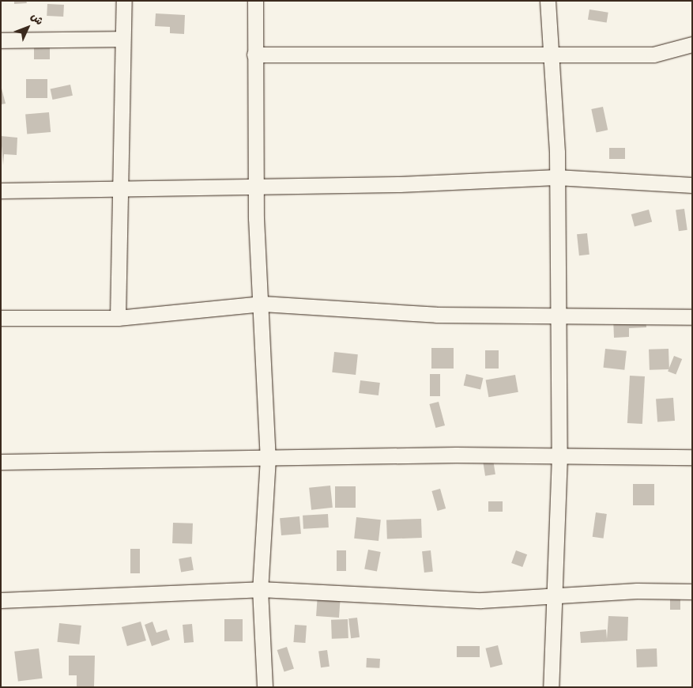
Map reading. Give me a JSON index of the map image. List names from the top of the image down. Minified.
{"north":"top right"}
